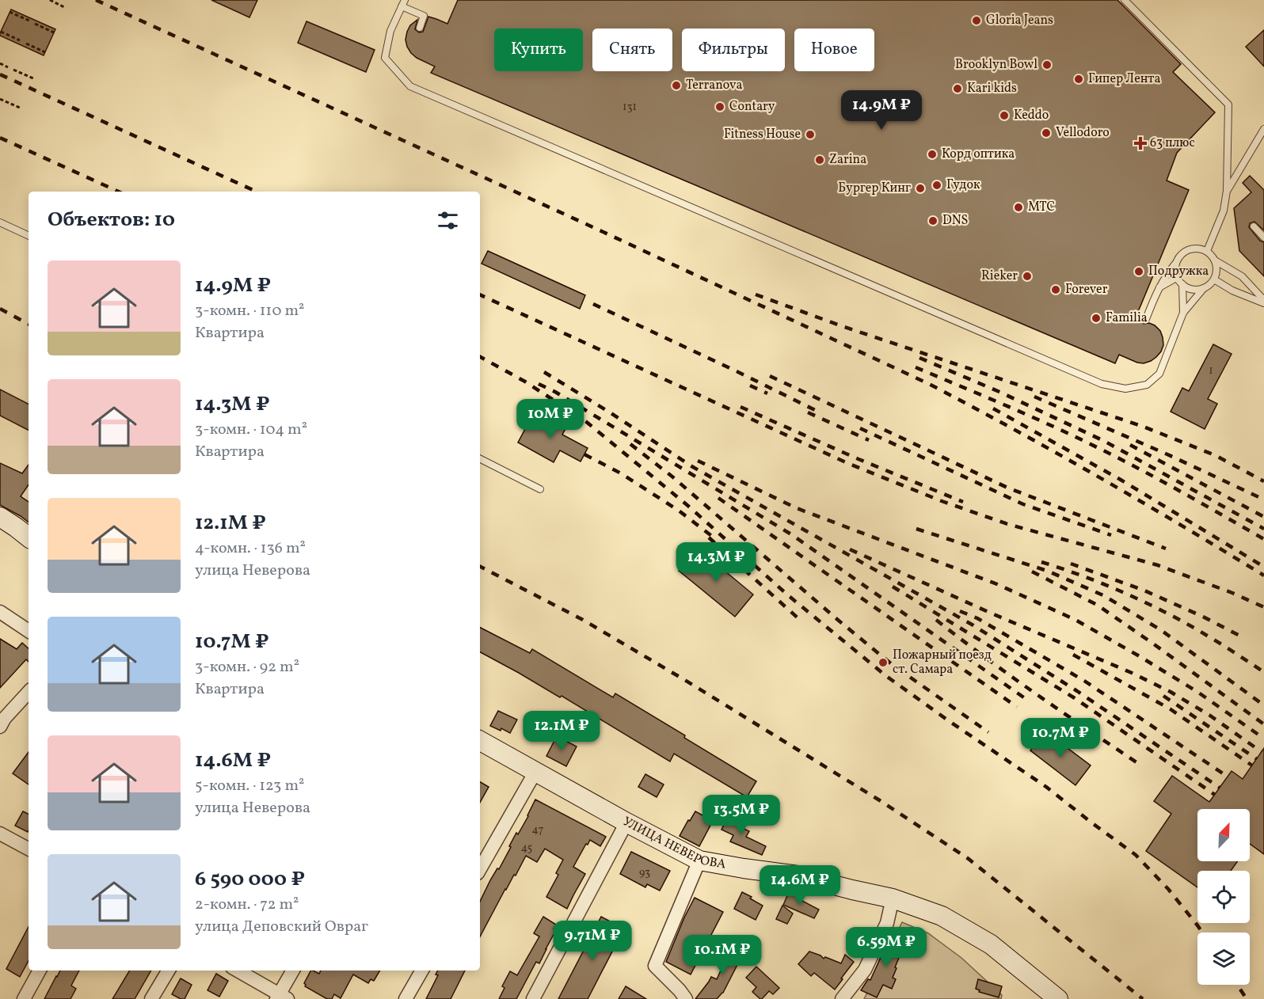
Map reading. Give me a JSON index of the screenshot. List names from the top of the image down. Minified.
{"streets":{"street":["УЛИЦА НЕВЕРОВА"]},"places":{"other":["Gloria Jeans","Brooklyn Bowl","Гипер Лента","Terranova","Kari kids","Contary","Keddo","Vellodoro","Fitness House","Корд оптика","Zarina","Гудок","Бургер Кинг","МТС","DNS","Подружка","Rieker","Forever","Familia","Пожарный поезд ст. Самара"],"health":["63 плюс"]},"house_numbers":["131","1","47","45","93"],"north":"top right","page":{"chip":["Купить","Снять","Фильтры","Новое"],"price":["14.9M ₽","10M ₽","14.3M ₽","12.1M ₽","10.7M ₽","13.5M ₽","14.6M ₽","9.71M ₽","6.59M ₽","10.1M ₽"],"heading":"Объектов: 10","list":[{"name":"14.9M ₽","note":"3-комн. · 110 m² · Квартира"},{"name":"14.3M ₽","note":"3-комн. · 104 m² · Квартира"},{"name":"12.1M ₽","note":"4-комн. · 136 m² · улица Неверова"},{"name":"10.7M ₽","note":"3-комн. · 92 m² · Квартира"},{"name":"14.6M ₽","note":"5-комн. · 123 m² · улица Неверова"},{"name":"6 590 000 ₽","note":"2-комн. · 72 m² · улица Деповский Овраг"}]}}
